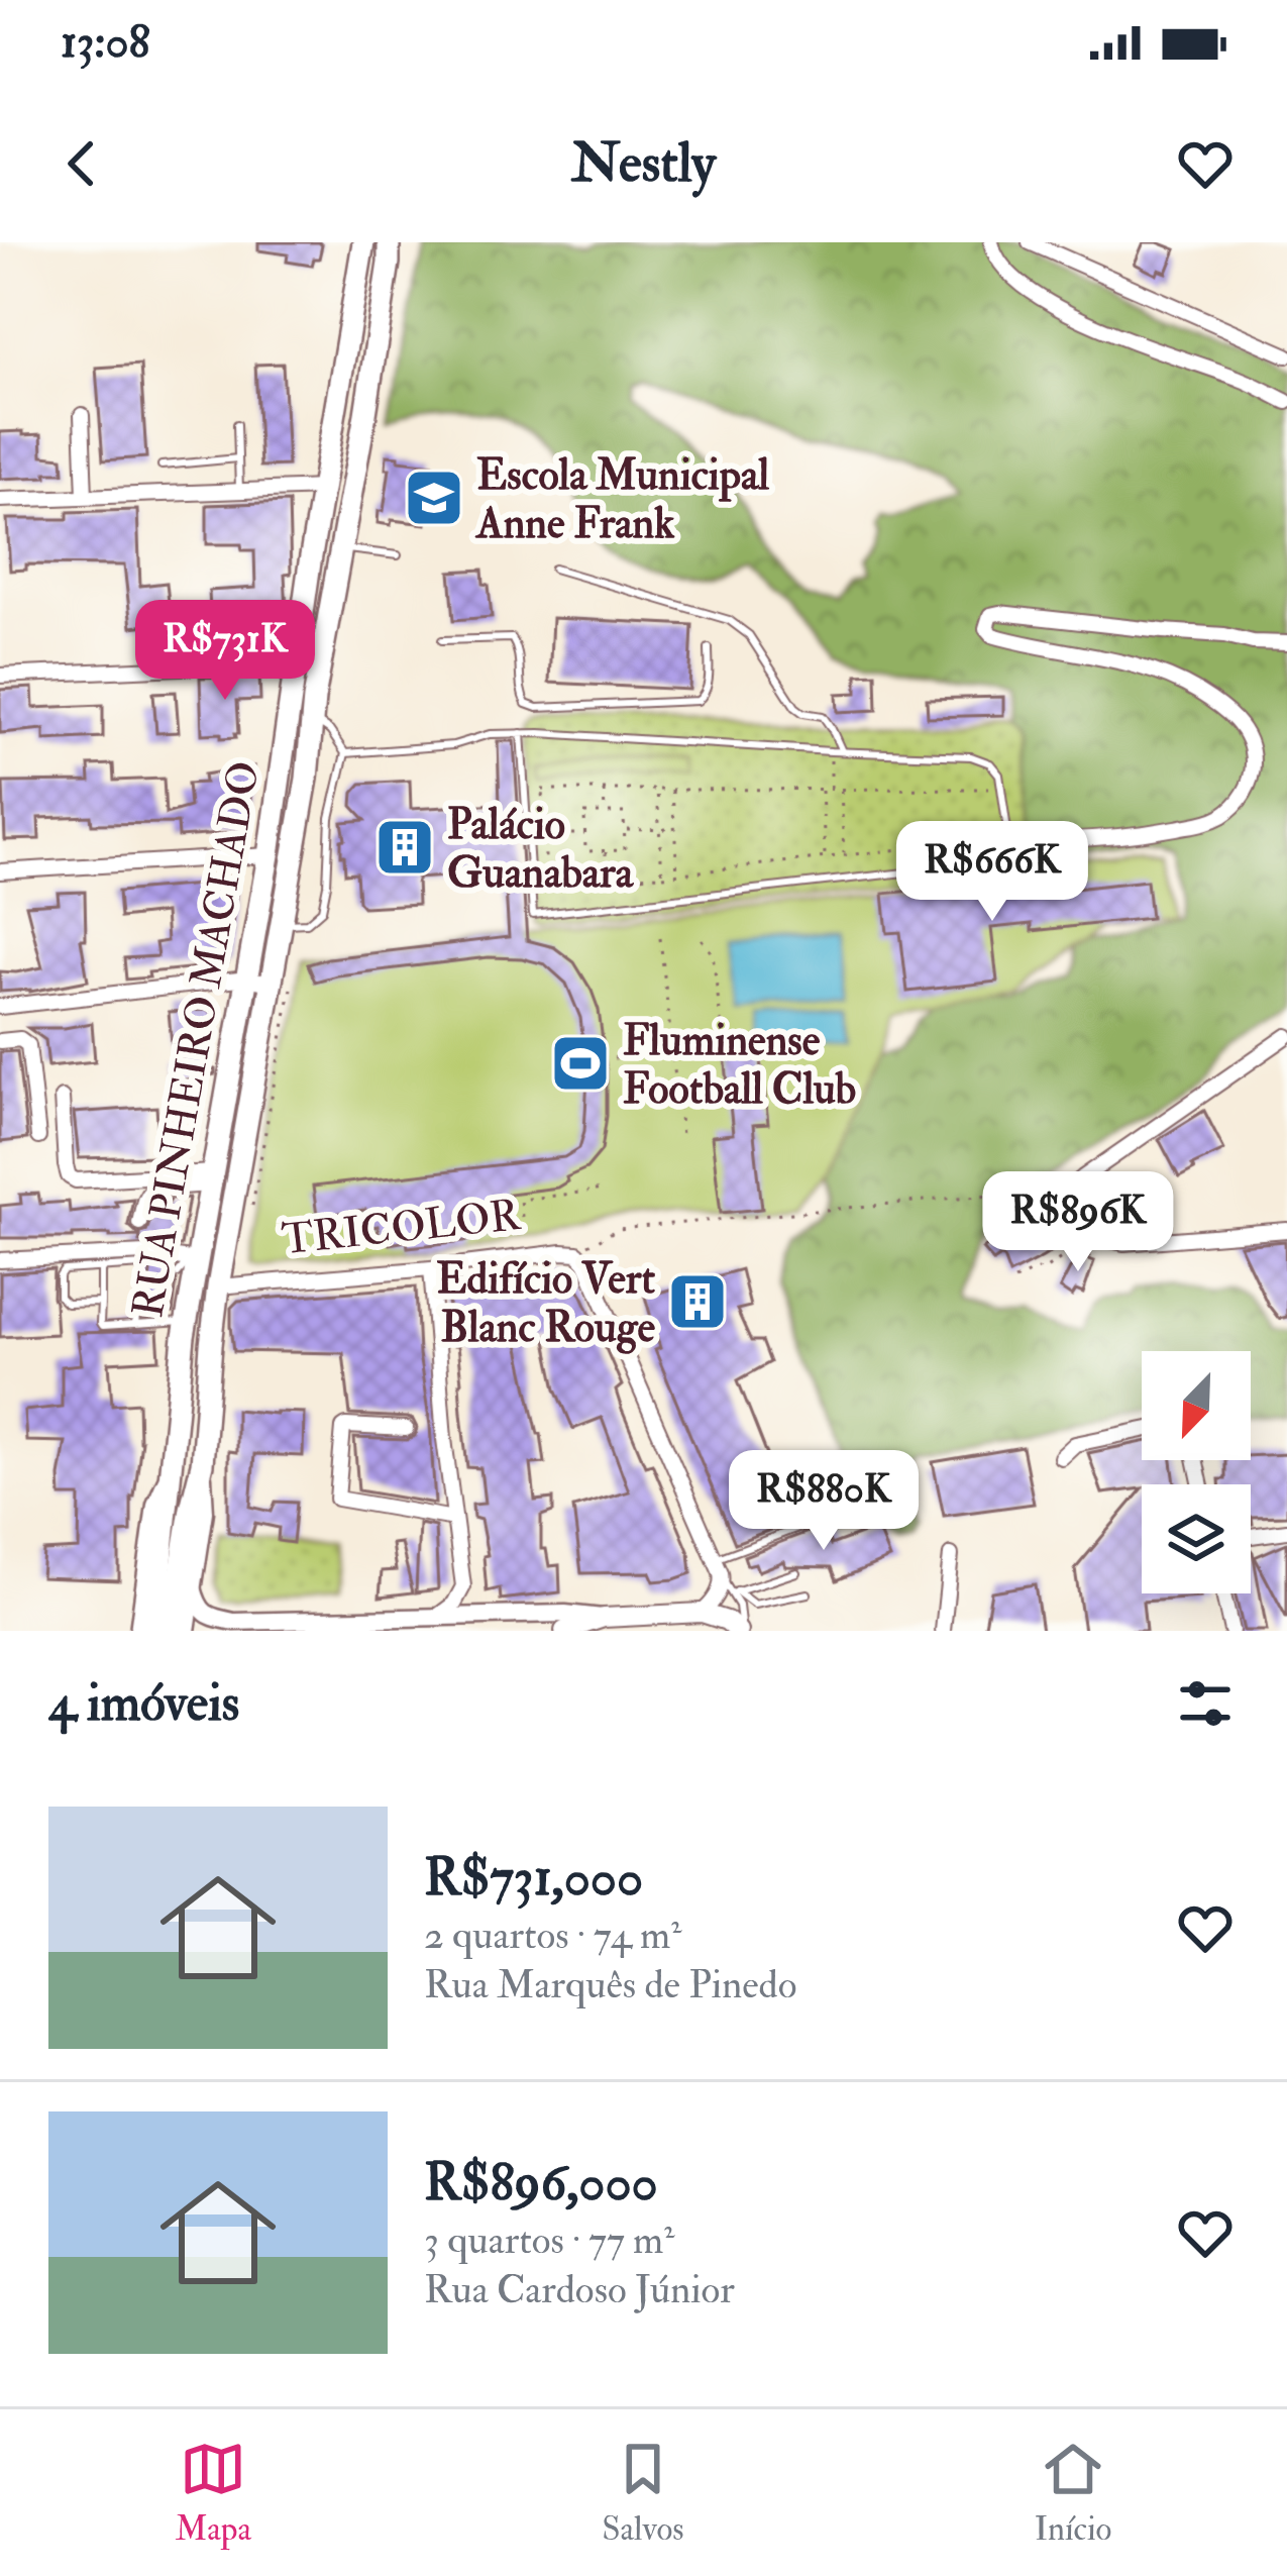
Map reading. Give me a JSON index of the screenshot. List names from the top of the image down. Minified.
{"streets":{"main road":["RUA PINHEIRO MACHADO"],"path":["TRICOLOR"]},"crossings":[["RUA PINHEIRO MACHADO","TRICOLOR"]],"places":{"school or university":["Escola Municipal Anne Frank"],"building":["Palácio Guanabara","Edifício Vert Blanc Rouge"],"sports":["Fluminense Football Club"]},"north":"bottom left","page":{"status":"13:08","header":"Nestly","price":["R$731K","R$666K","R$896K","R$880K"],"heading":"4 imóveis","list":[{"name":"R$731,000","note":"2 quartos · 74 m² · Rua Marquês de Pinedo"},{"name":"R$896,000","note":"3 quartos · 77 m² · Rua Cardoso Júnior"}],"tabs":["Mapa","Salvos","Início"]}}
